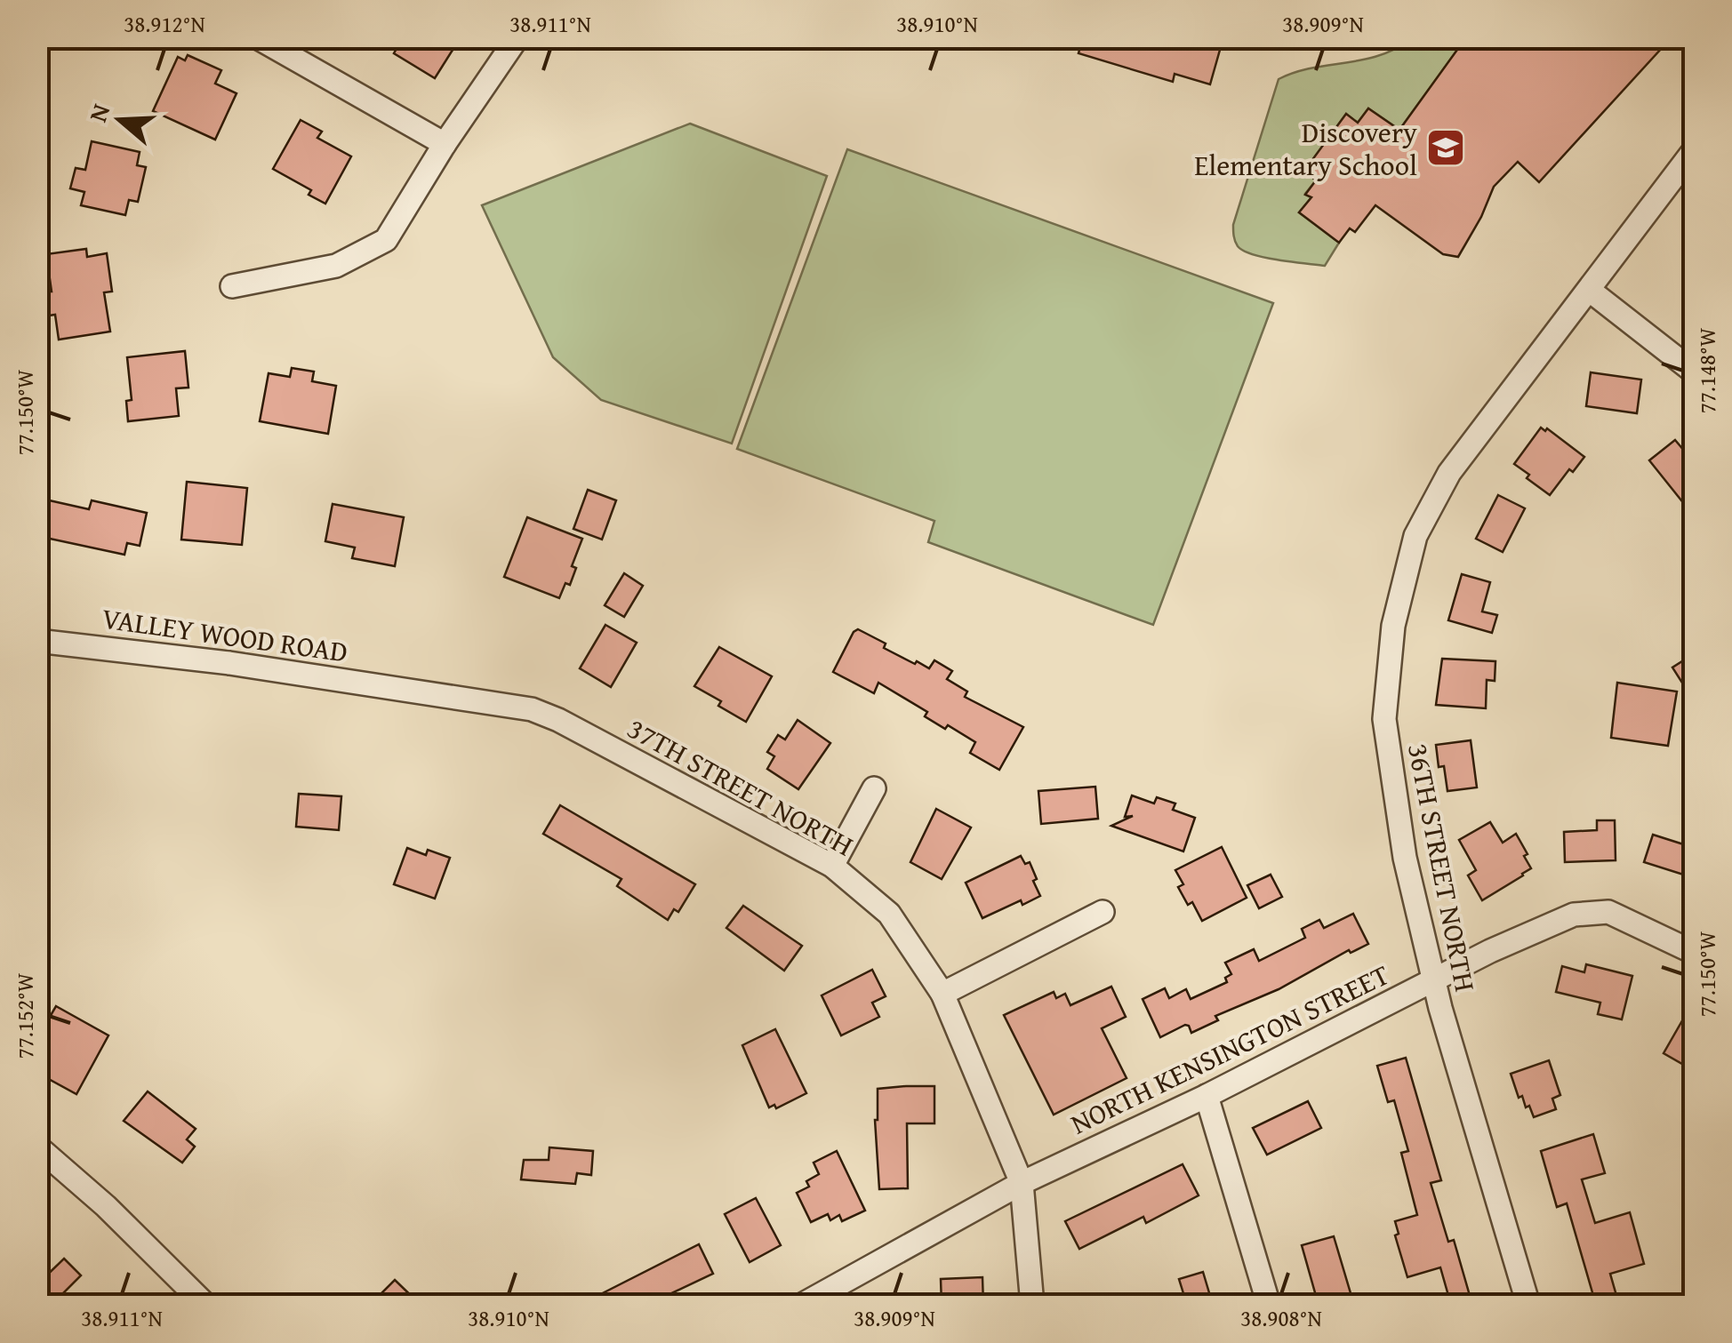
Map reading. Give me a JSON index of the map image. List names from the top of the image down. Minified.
{"streets":{"street":["VALLEY WOOD ROAD","37TH STREET NORTH","36TH STREET NORTH","NORTH KENSINGTON STREET"]},"crossings":[["VALLEY WOOD ROAD","37TH STREET NORTH"],["37TH STREET NORTH","NORTH KENSINGTON STREET"],["36TH STREET NORTH","NORTH KENSINGTON STREET"]],"places":{"school or university":["Discovery Elementary School"]},"north":"left","coordinates":["38.912°N","38.911°N","38.910°N","38.909°N","77.148°W","77.150°W","77.152°W","38.908°N"]}
